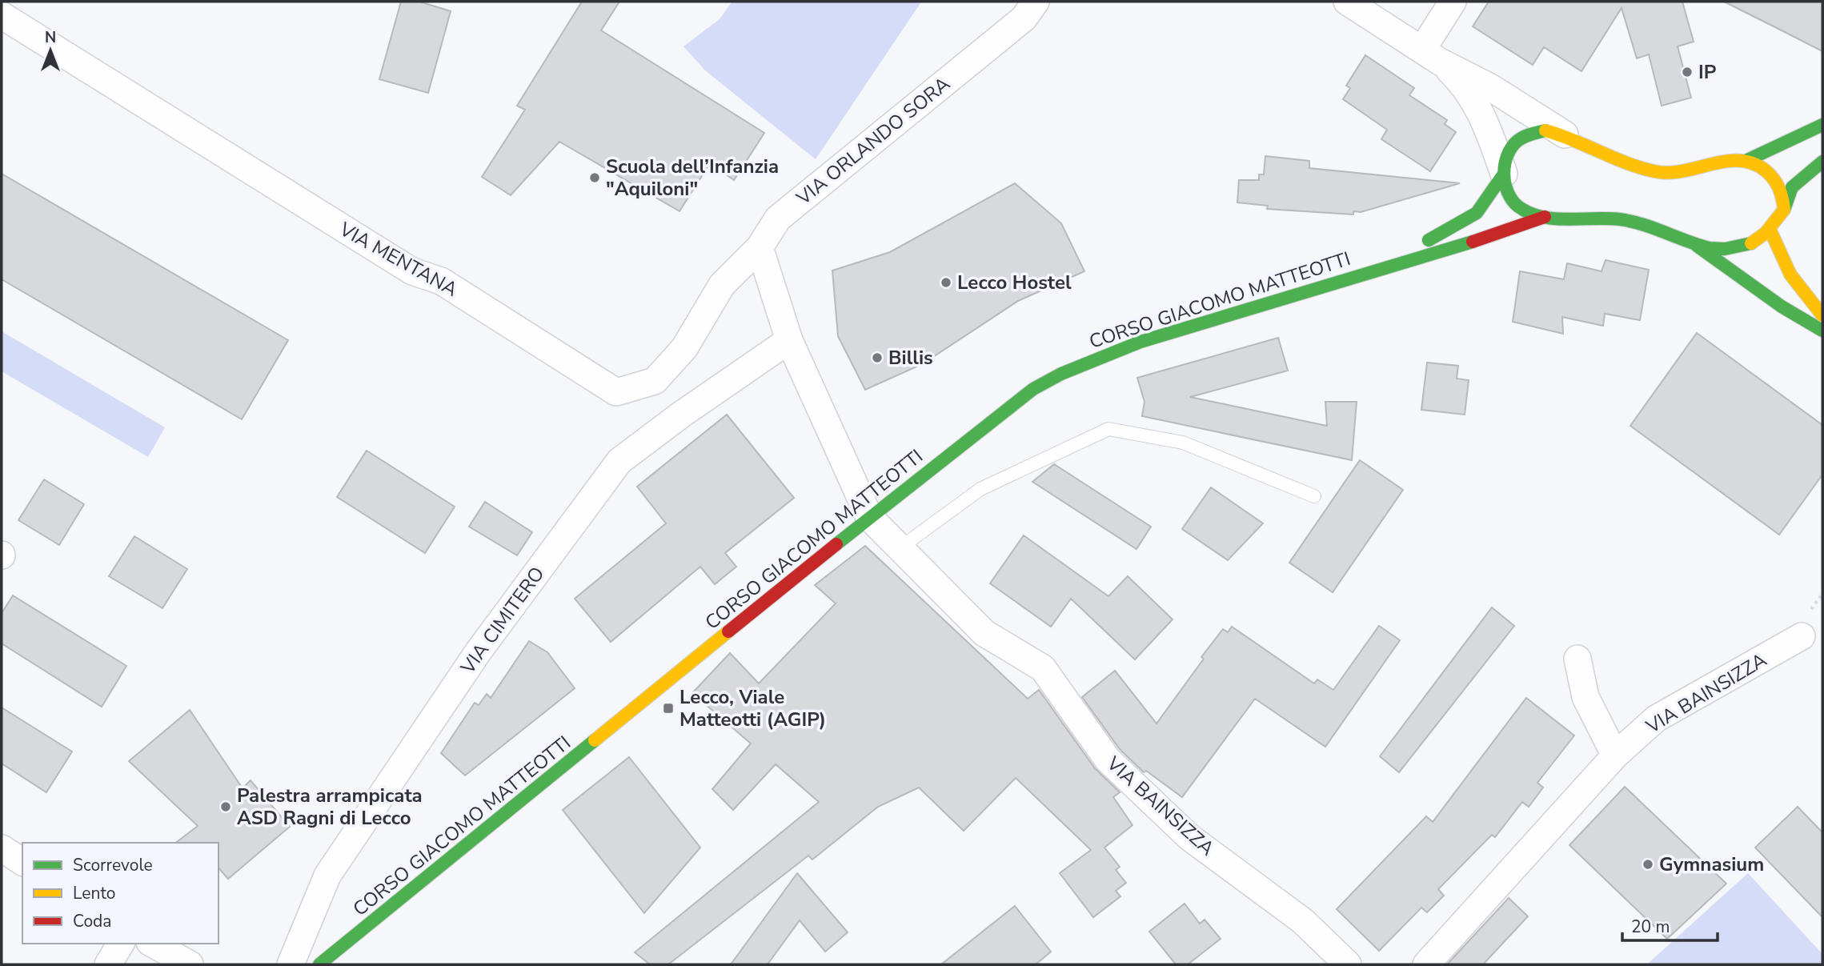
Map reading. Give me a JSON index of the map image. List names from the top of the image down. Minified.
{"streets":{"street":["VIA ORLANDO SORA","VIA MENTANA","CORSO GIACOMO MATTEOTTI","VIA CIMITERO","VIA BAINSIZZA"]},"crossings":[["VIA ORLANDO SORA","VIA MENTANA"],["CORSO GIACOMO MATTEOTTI","VIA BAINSIZZA"]],"places":{"other":["IP","Scuola dell’Infanzia \"Aquiloni\"","Lecco Hostel","Billis","Palestra arrampicata ASD Ragni di Lecco","Gymnasium"],"transit":["Lecco, Viale Matteotti (AGIP)"]},"legend":["Scorrevole","Lento","Coda"],"scale_bar":"20 m","north":"top"}
